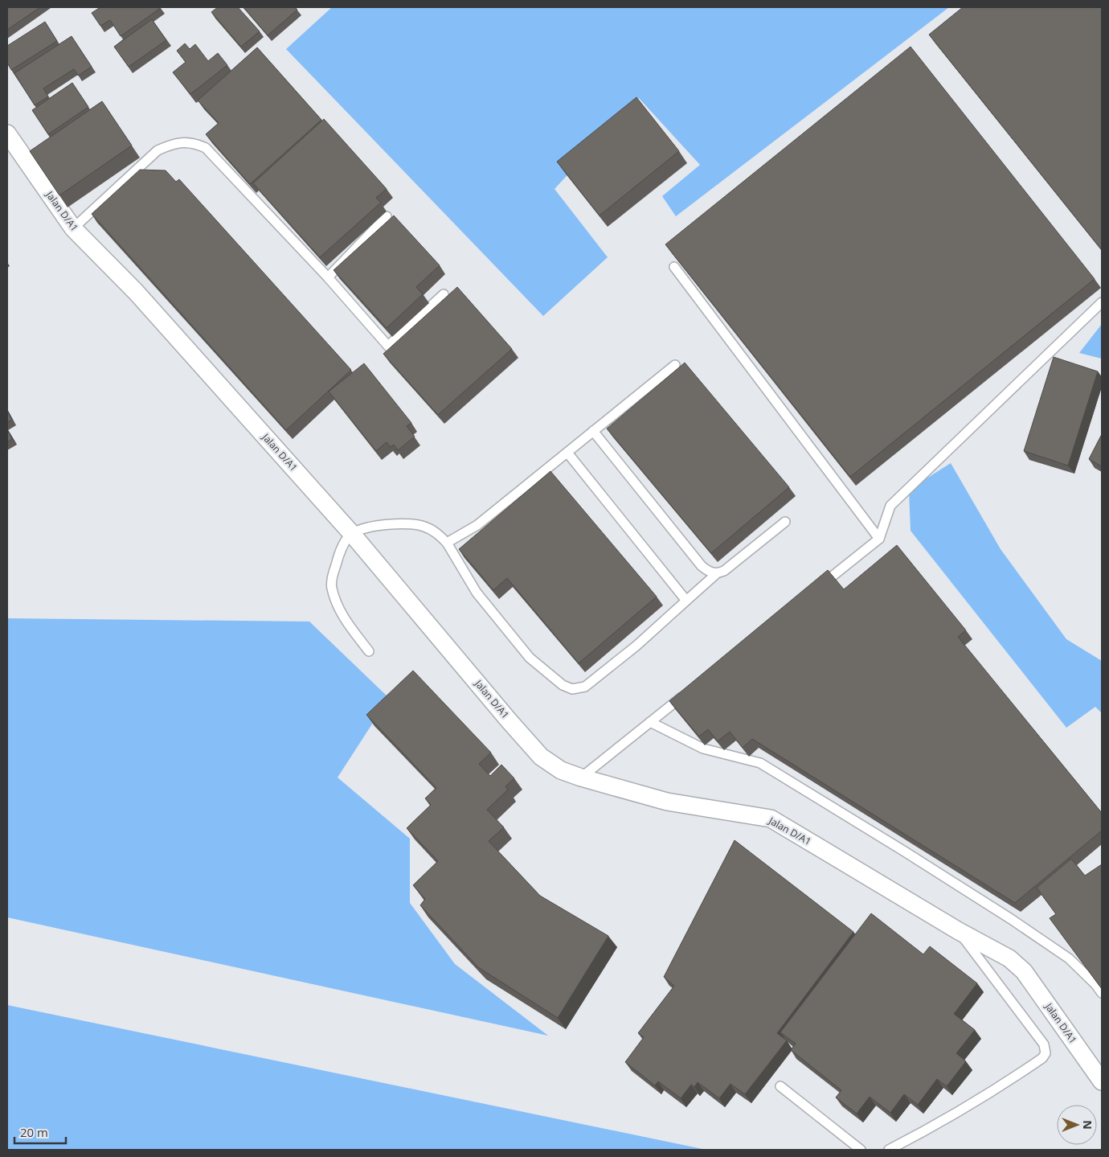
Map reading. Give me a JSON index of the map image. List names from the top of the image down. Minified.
{"streets":{"street":["Jalan D/A1"]},"scale_bar":"20 m","north":"right"}
